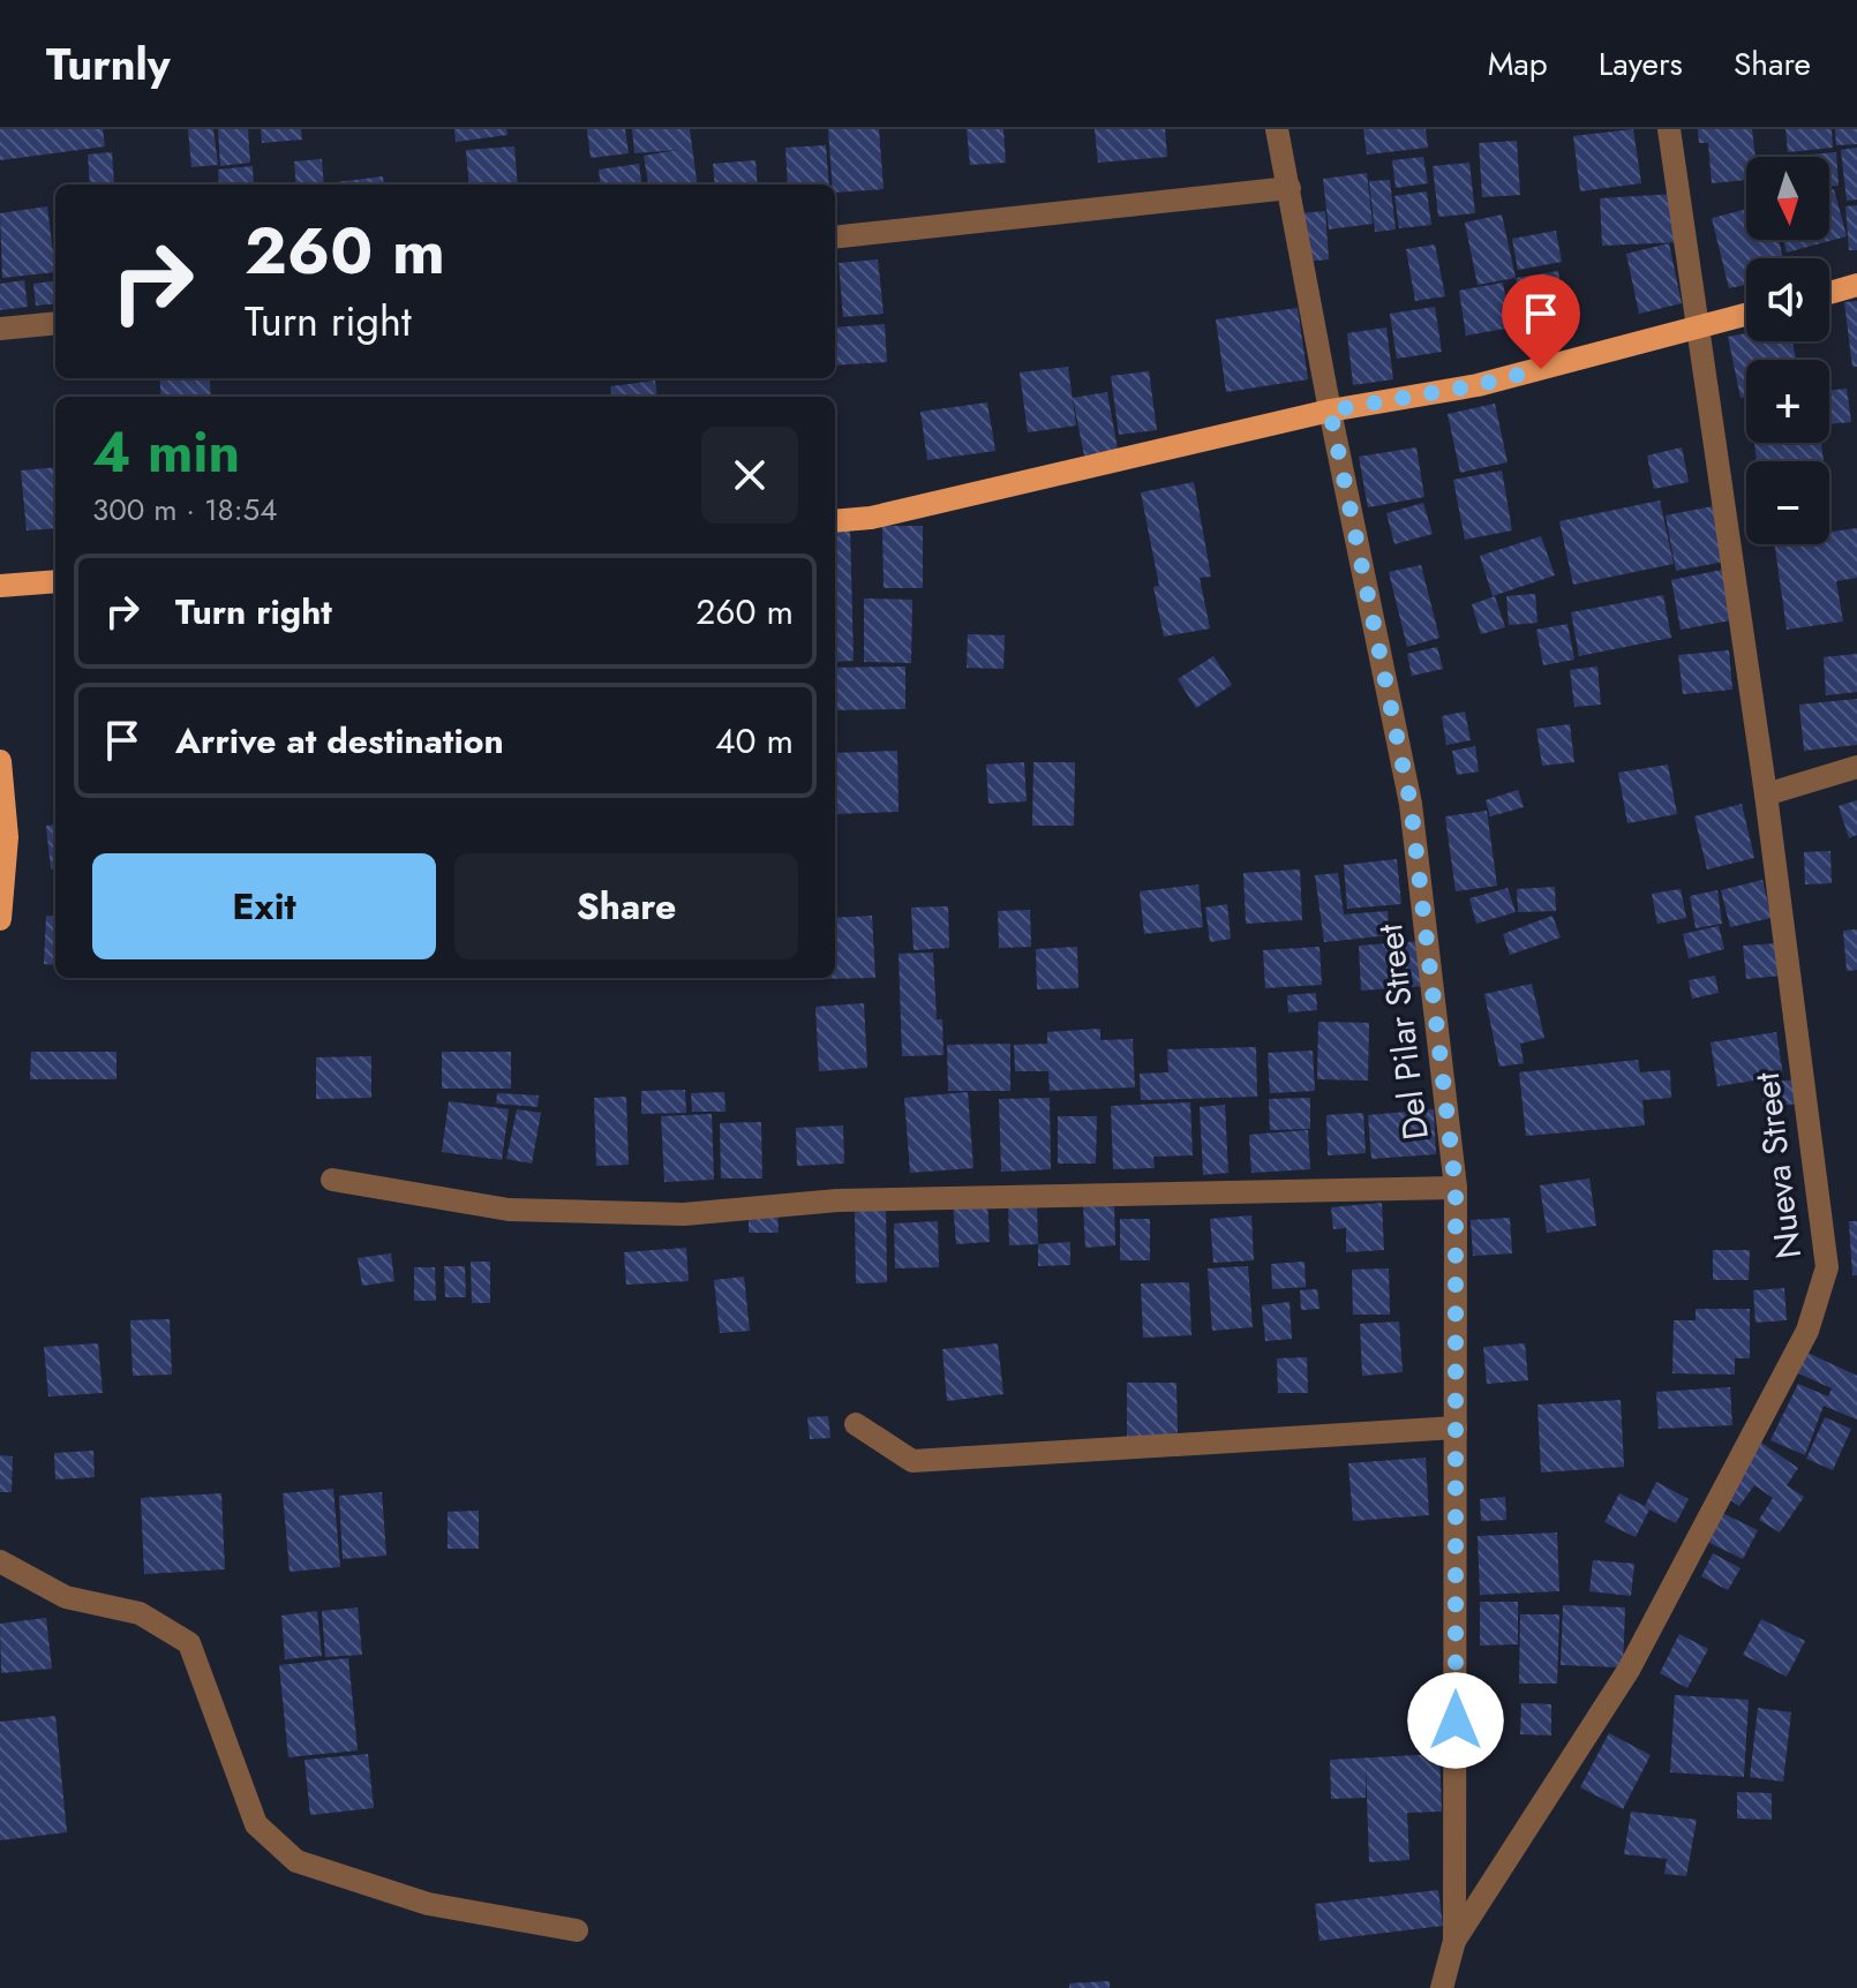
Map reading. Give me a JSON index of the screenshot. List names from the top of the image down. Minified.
{"streets":{"street":["Del Pilar Street","Nueva Street"]},"crossings":[["Del Pilar Street","Nueva Street"]],"north":"bottom","page":{"header":"Turnly","nav":["Map","Layers","Share"],"map_buttons":["+","−"],"turn":["260 m","Turn right"],"heading":["4 min","300 m · 18:54"],"list":[{"name":"Turn right","value":"260 m"},{"name":"Arrive at destination","value":"40 m"}],"buttons":["Exit","Share"]}}
